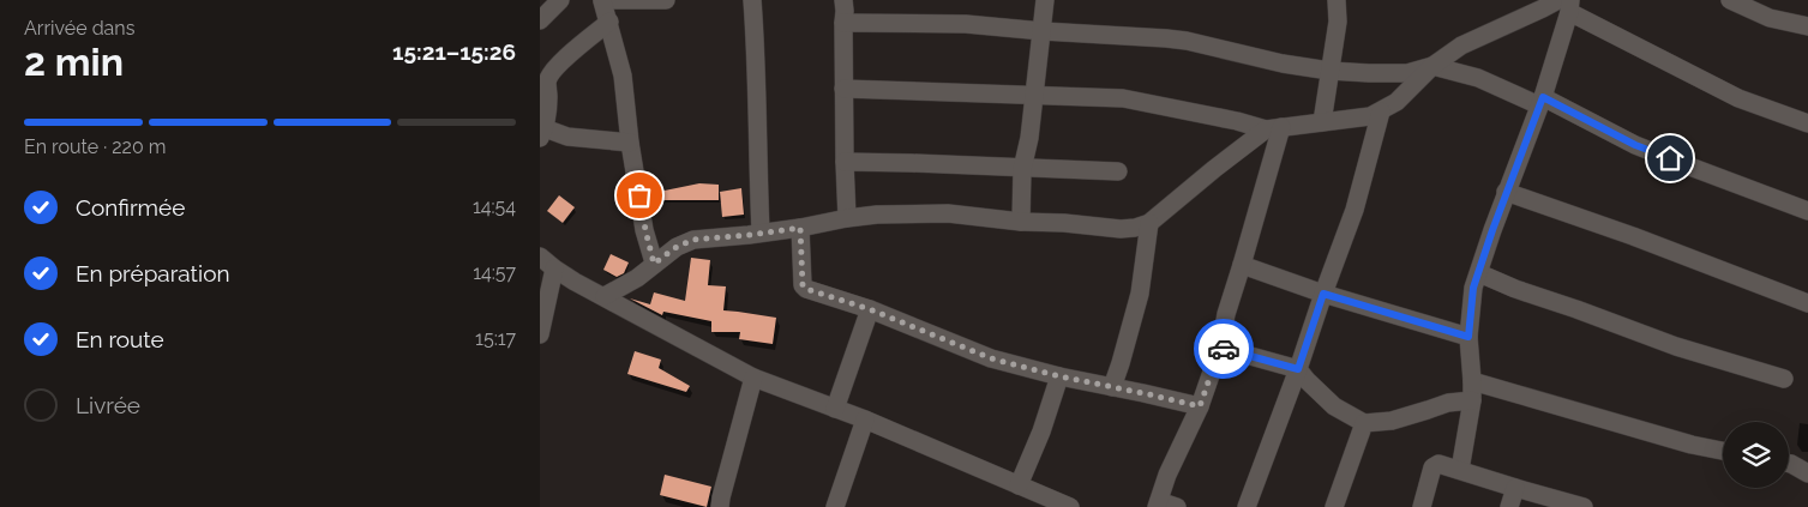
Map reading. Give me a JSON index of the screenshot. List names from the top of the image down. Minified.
{"page":{"heading":["2 min","Arrivée dans","15:21–15:26"],"bar":"En route · 220 m","list":[["Confirmée","14:54"],["En préparation","14:57"],["En route","15:17"],"Livrée"]}}
